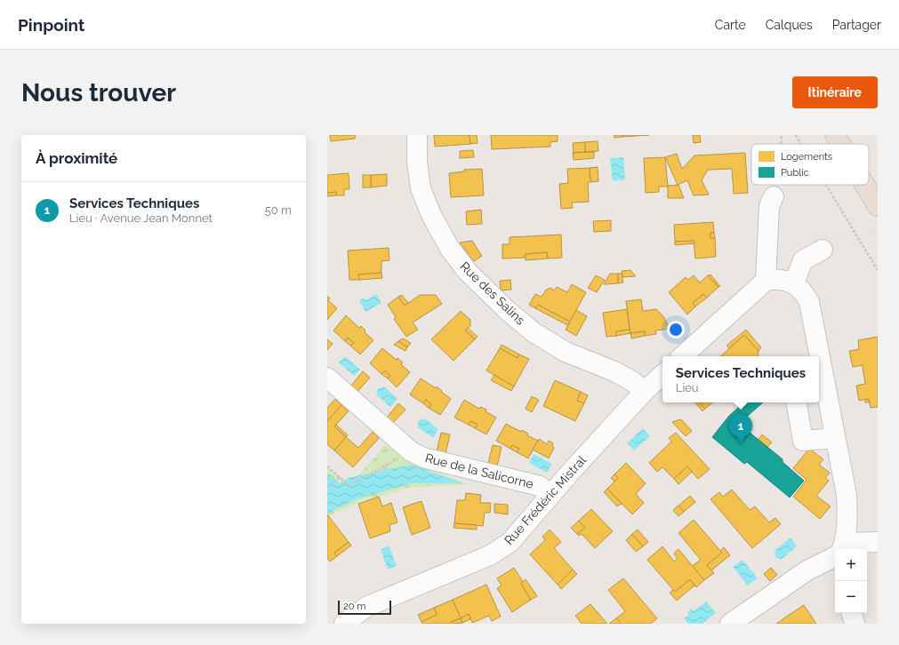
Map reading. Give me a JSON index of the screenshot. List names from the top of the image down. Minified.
{"streets":{"street":["Rue des Salins","Rue de la Salicorne","Rue Frédéric Mistral"]},"crossings":[["Rue des Salins","Rue Frédéric Mistral"],["Rue de la Salicorne","Rue Frédéric Mistral"]],"legend":["Logements","Public"],"scale_bar":"20 m","page":{"header":"Pinpoint","nav":["Carte","Calques","Partager"],"buttons":"Itinéraire","title":"Nous trouver","heading":"À proximité","list":[{"mark":"1","name":"Services Techniques","note":"Lieu · Avenue Jean Monnet","value":"50 m"}],"popup":["Services Techniques","Lieu"],"pins":"1","map_buttons":["+","−"],"scale":"20 m"}}
